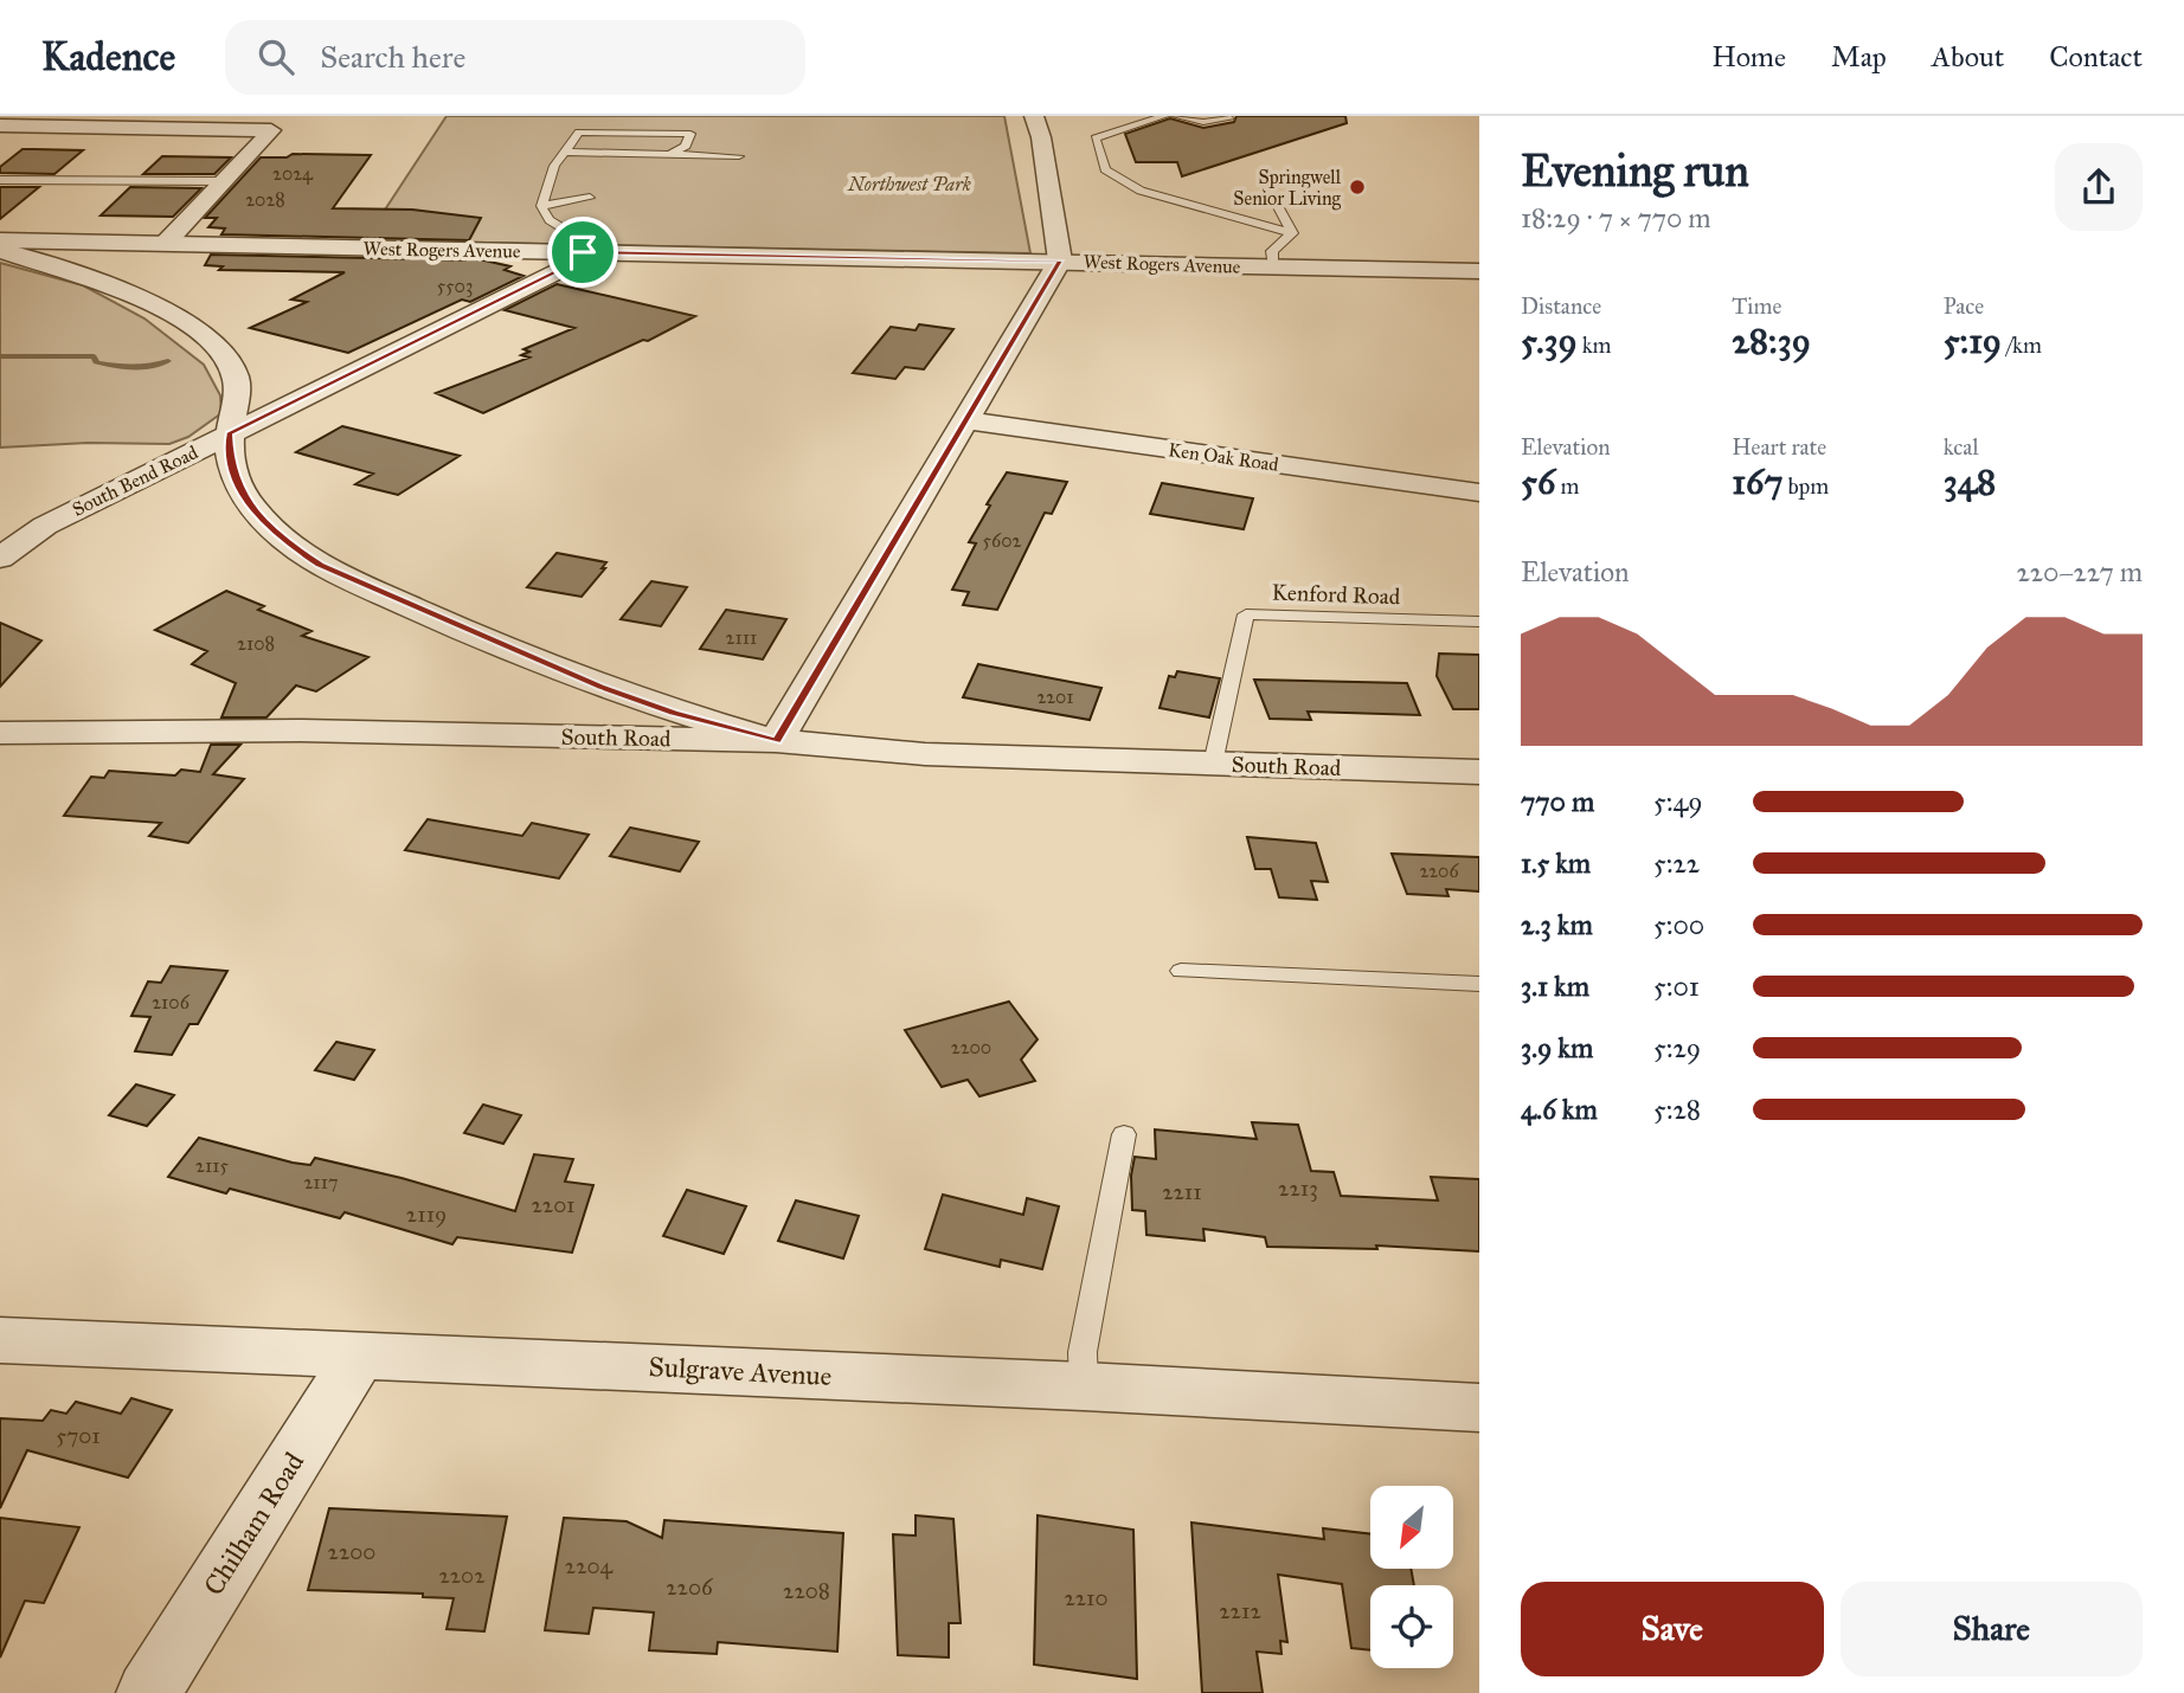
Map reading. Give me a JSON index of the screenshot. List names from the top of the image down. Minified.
{"streets":{"street":["West Rogers Avenue","Ken Oak Road","South Bend Road","South Road","Sulgrave Avenue","Chilham Road"],"lane":["Kenford Road"]},"crossings":[["West Rogers Avenue","South Bend Road"],["Kenford Road","South Road"],["Sulgrave Avenue","Chilham Road"]],"parks":["Northwest Park"],"places":["Springwell Senior Living"],"house_numbers":["2024","2028","5503","5602","2111","2108","2201","2206","2106","2200","2115","2117","2213","2211","2201","2119","5701","2200","2204","2202","2206","2208","2210","2212"],"north":"bottom left","page":{"header":"Kadence","search":"Search here","nav":["Home","Map","About","Contact"],"heading":["Evening run","18:29 · 7 × 770 m"],"stats":[["Distance","5.39 km"],["Time","28:39"],["Pace","5:19 /km"],["Elevation","56 m"],["Heart rate","167 bpm"],["kcal","348"]],"chart":["Elevation","220–227 m"],"list":[{"name":"770 m","note":"5:49"},{"name":"1.5 km","note":"5:22"},{"name":"2.3 km","note":"5:00"},{"name":"3.1 km","note":"5:01"},{"name":"3.9 km","note":"5:29"},{"name":"4.6 km","note":"5:28"}],"buttons":["Save","Share"]}}
